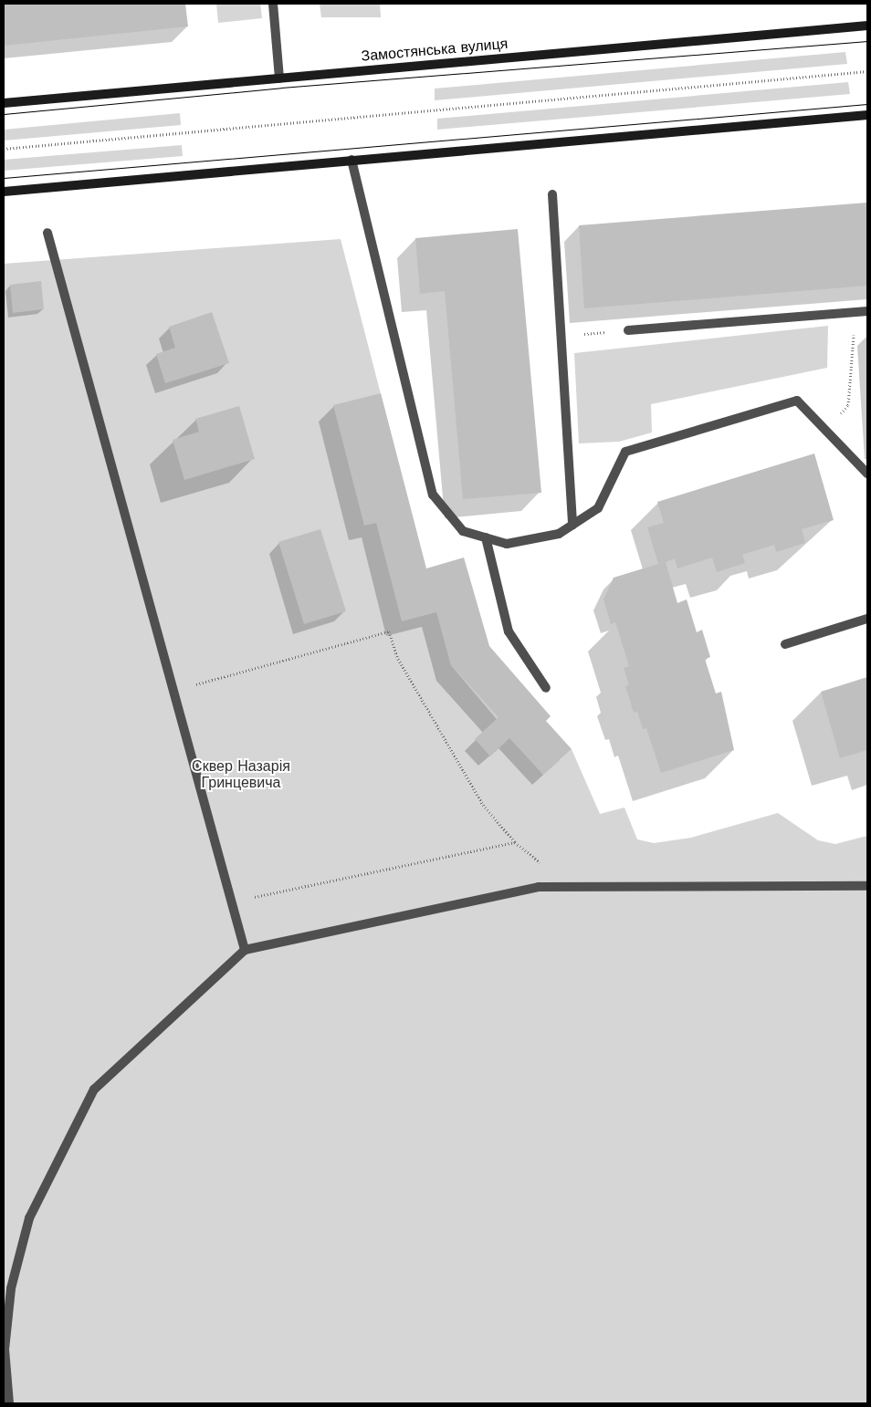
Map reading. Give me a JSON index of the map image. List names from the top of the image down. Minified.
{"streets":{"main road":["Замостянська вулиця"]},"parks":["Сквер Назарія Гринцевича"]}
